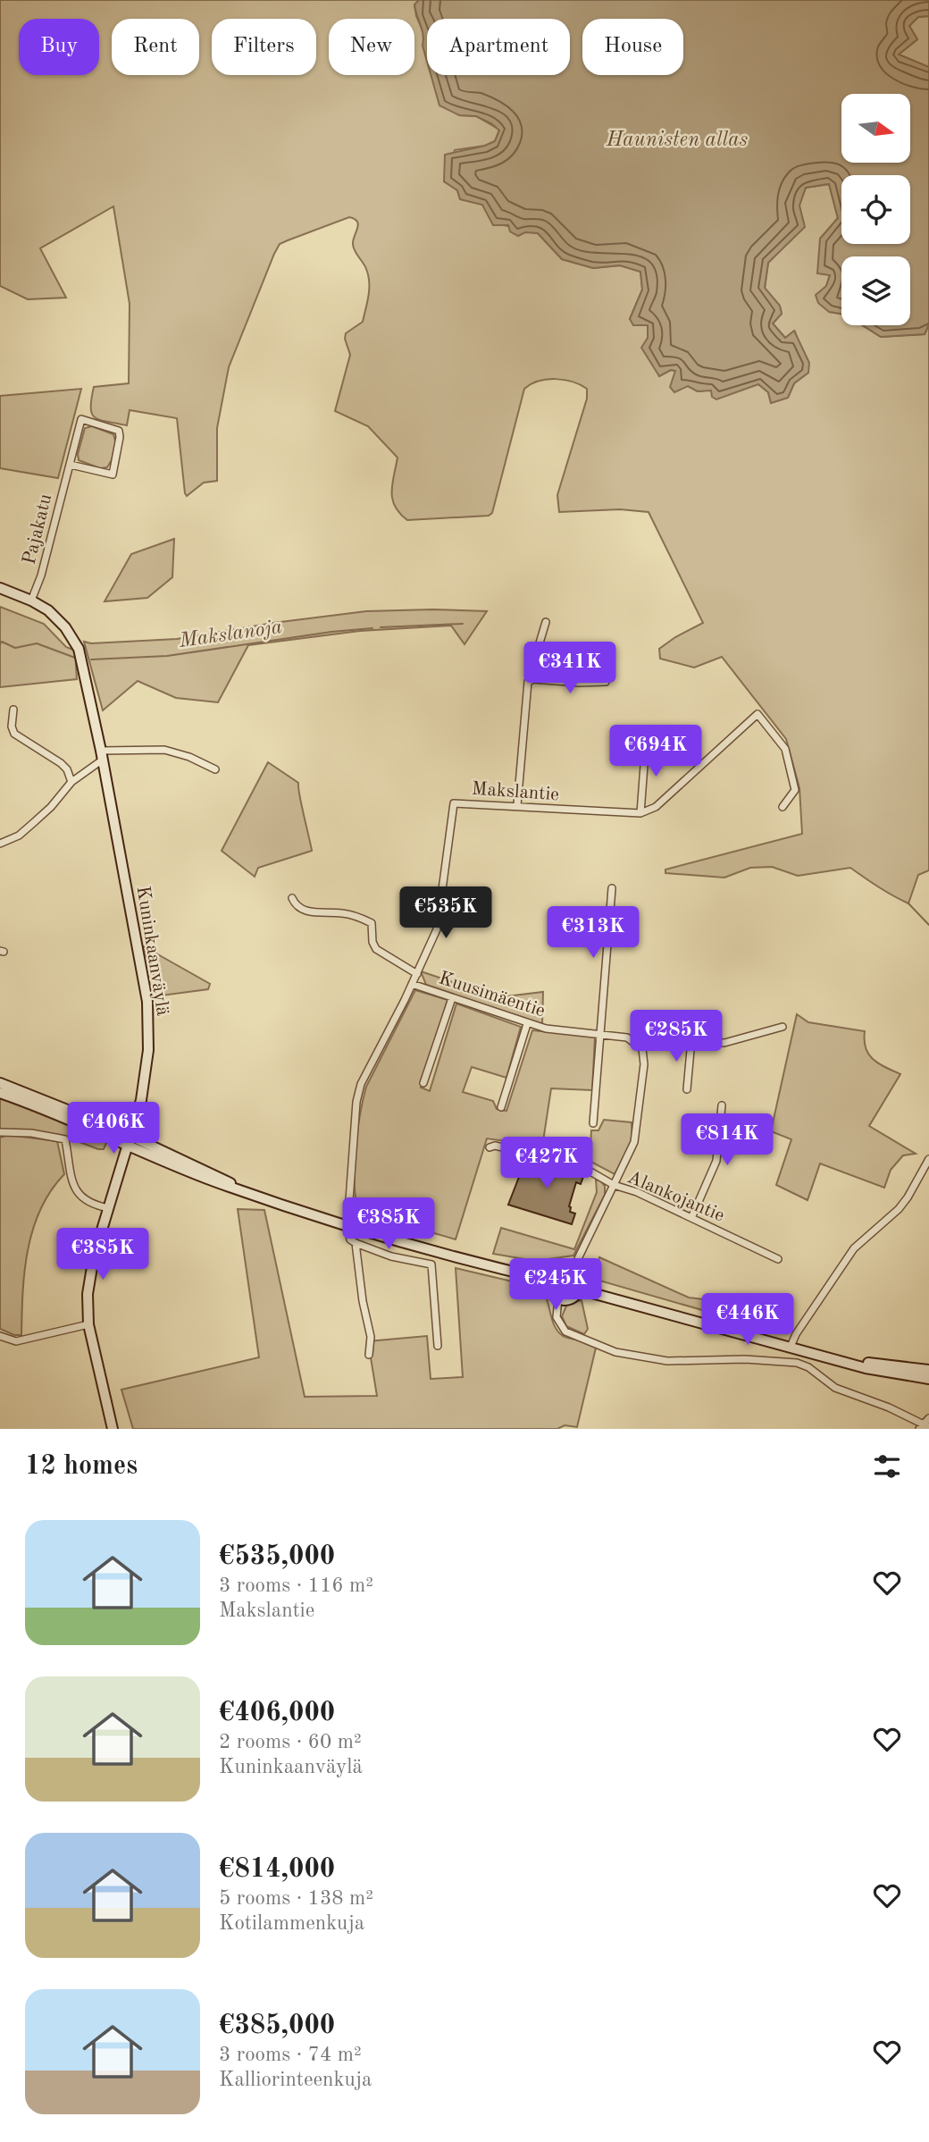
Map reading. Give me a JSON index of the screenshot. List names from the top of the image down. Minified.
{"streets":{"main road":["Kuninkaanväylä"],"street":["Pajakatu","Makslantie","Kuusimäentie","Alankojantie"]},"crossings":[["Pajakatu","Kuninkaanväylä"],["Makslantie","Kuusimäentie"]],"water":["Haunisten allas","Makslanoja"],"north":"right","page":{"chip":["Buy","Rent","Filters","New","Apartment","House"],"price":["€341K","€694K","€535K","€313K","€285K","€406K","€814K","€427K","€385K","€385K","€245K","€446K"],"heading":"12 homes","list":[{"name":"€535,000","note":"3 rooms · 116 m² · Makslantie"},{"name":"€406,000","note":"2 rooms · 60 m² · Kuninkaanväylä"},{"name":"€814,000","note":"5 rooms · 138 m² · Kotilammenkuja"},{"name":"€385,000","note":"3 rooms · 74 m² · Kalliorinteenkuja"}]}}
